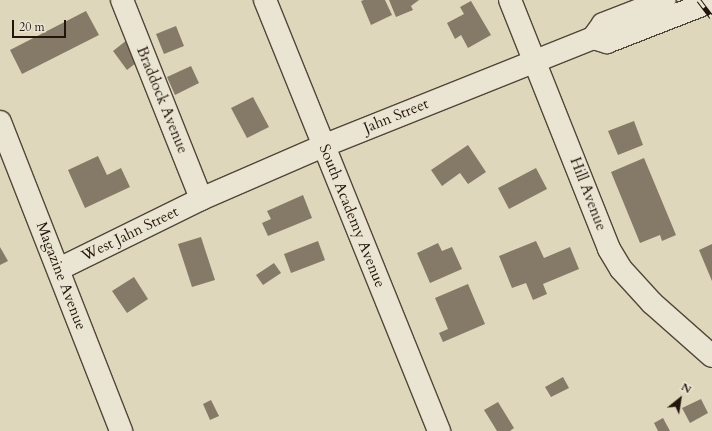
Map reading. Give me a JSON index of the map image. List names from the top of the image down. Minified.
{"streets":{"street":["Braddock Avenue","Jahn Street","Hill Avenue","South Academy Avenue","West Jahn Street","Magazine Avenue"]},"crossings":[["Braddock Avenue","Jahn Street"],["Braddock Avenue","West Jahn Street"],["Jahn Street","Hill Avenue"],["Jahn Street","South Academy Avenue"],["Jahn Street","West Jahn Street"],["West Jahn Street","Magazine Avenue"]],"scale_bar":"20 m","north":"top right"}
